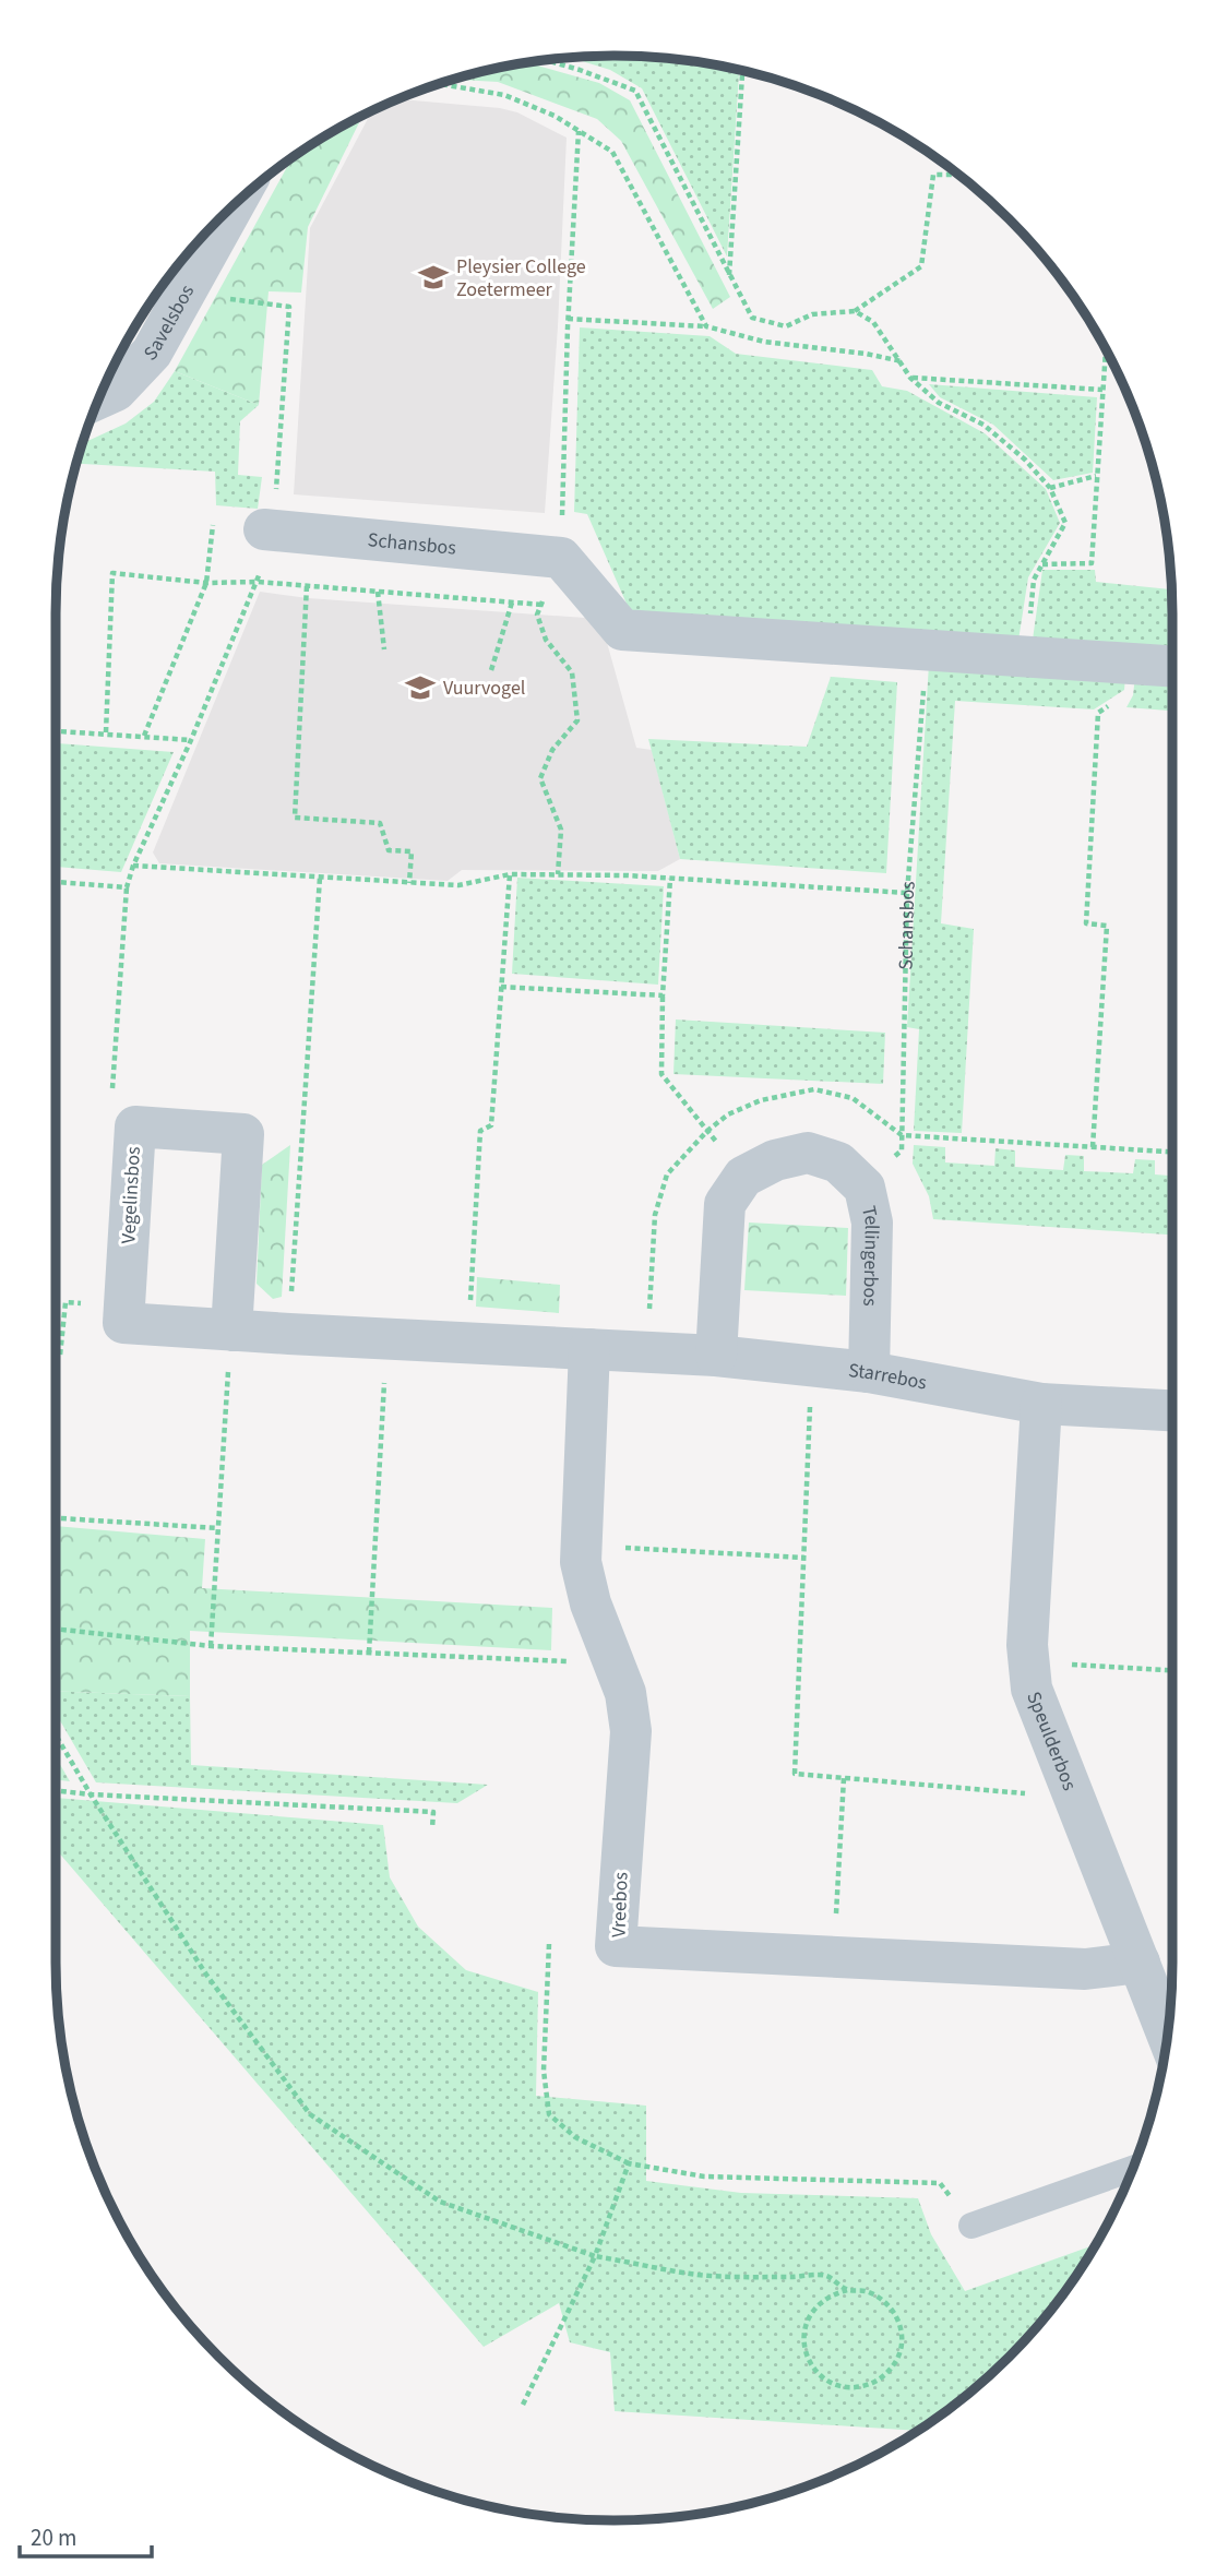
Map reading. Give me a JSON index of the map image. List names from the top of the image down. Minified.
{"streets":{"street":["Savelsbos","Schansbos","Vegelinsbos","Tellingerbos","Starrebos","Speulderbos","Vreebos"]},"crossings":[["Schansbos","Tellingerbos"],["Vegelinsbos","Starrebos"],["Vegelinsbos","Vreebos"],["Tellingerbos","Starrebos"],["Starrebos","Speulderbos"],["Starrebos","Vreebos"],["Speulderbos","Vreebos"]],"places":{"school or university":["Pleysier College Zoetermeer","Vuurvogel"]},"scale_bar":"20 m"}
